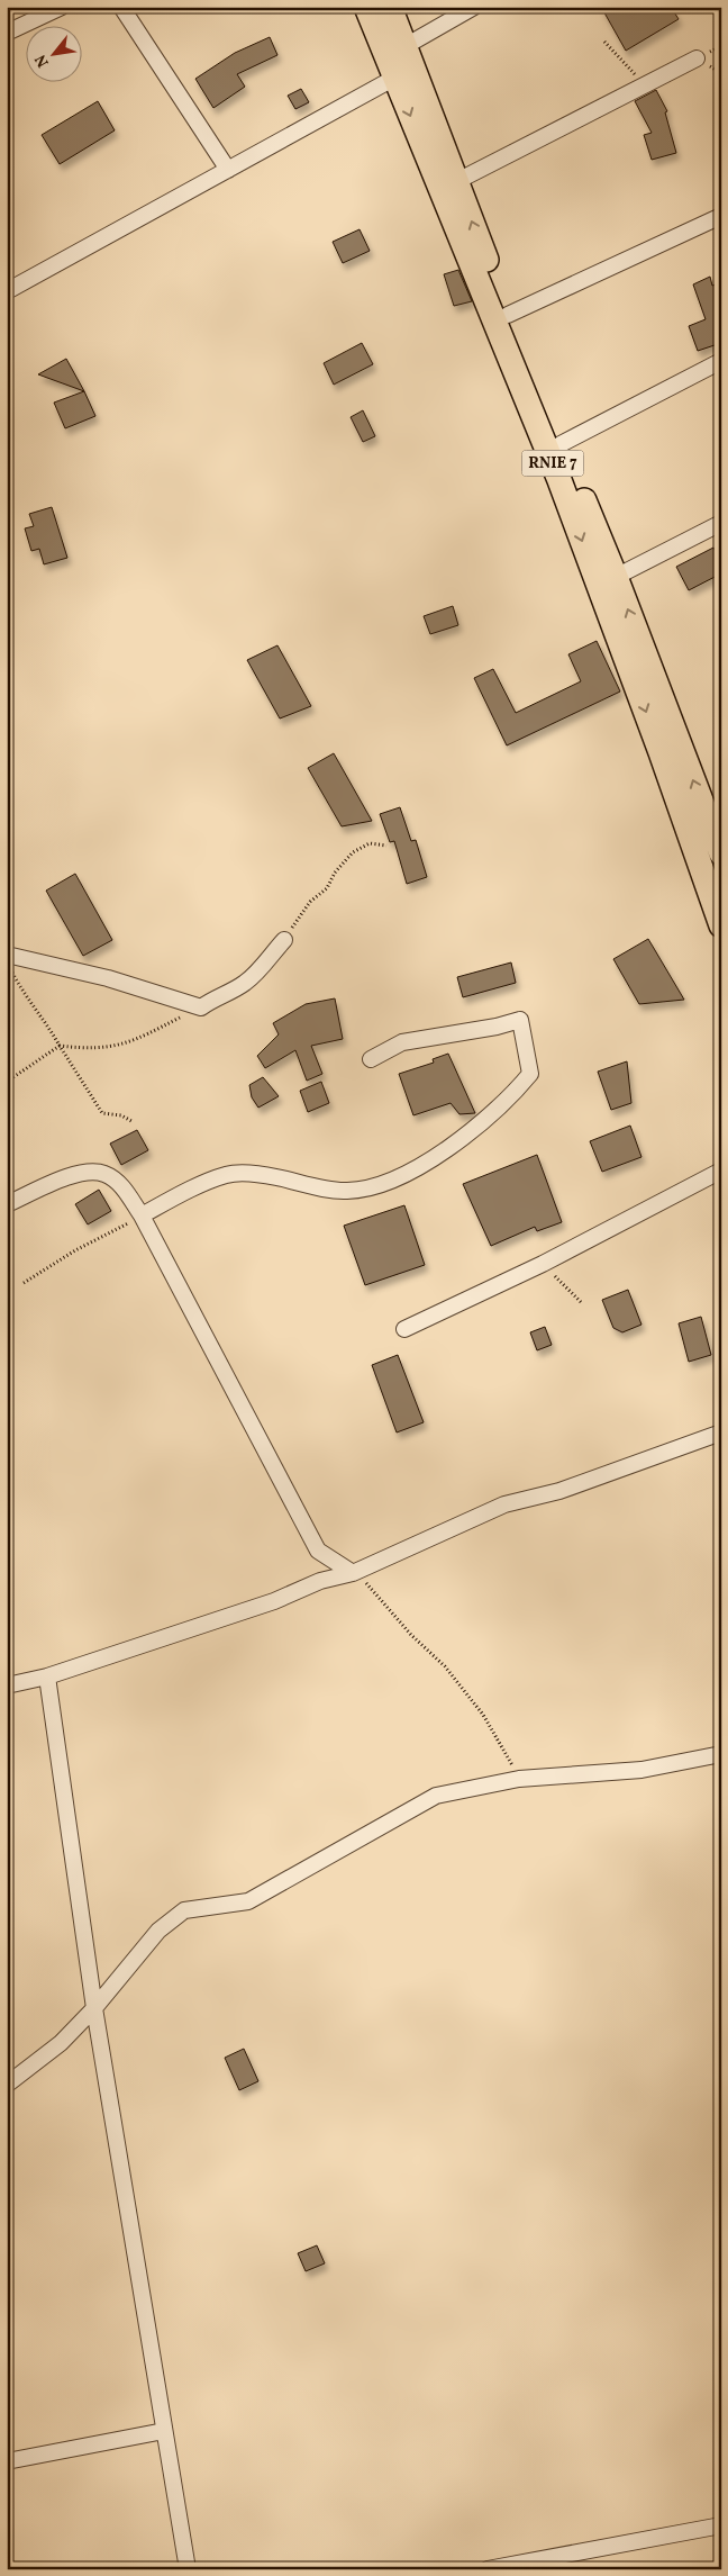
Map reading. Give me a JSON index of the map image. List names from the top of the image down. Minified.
{"streets":{"main road":["RNIE 7"]},"north":"bottom left"}
